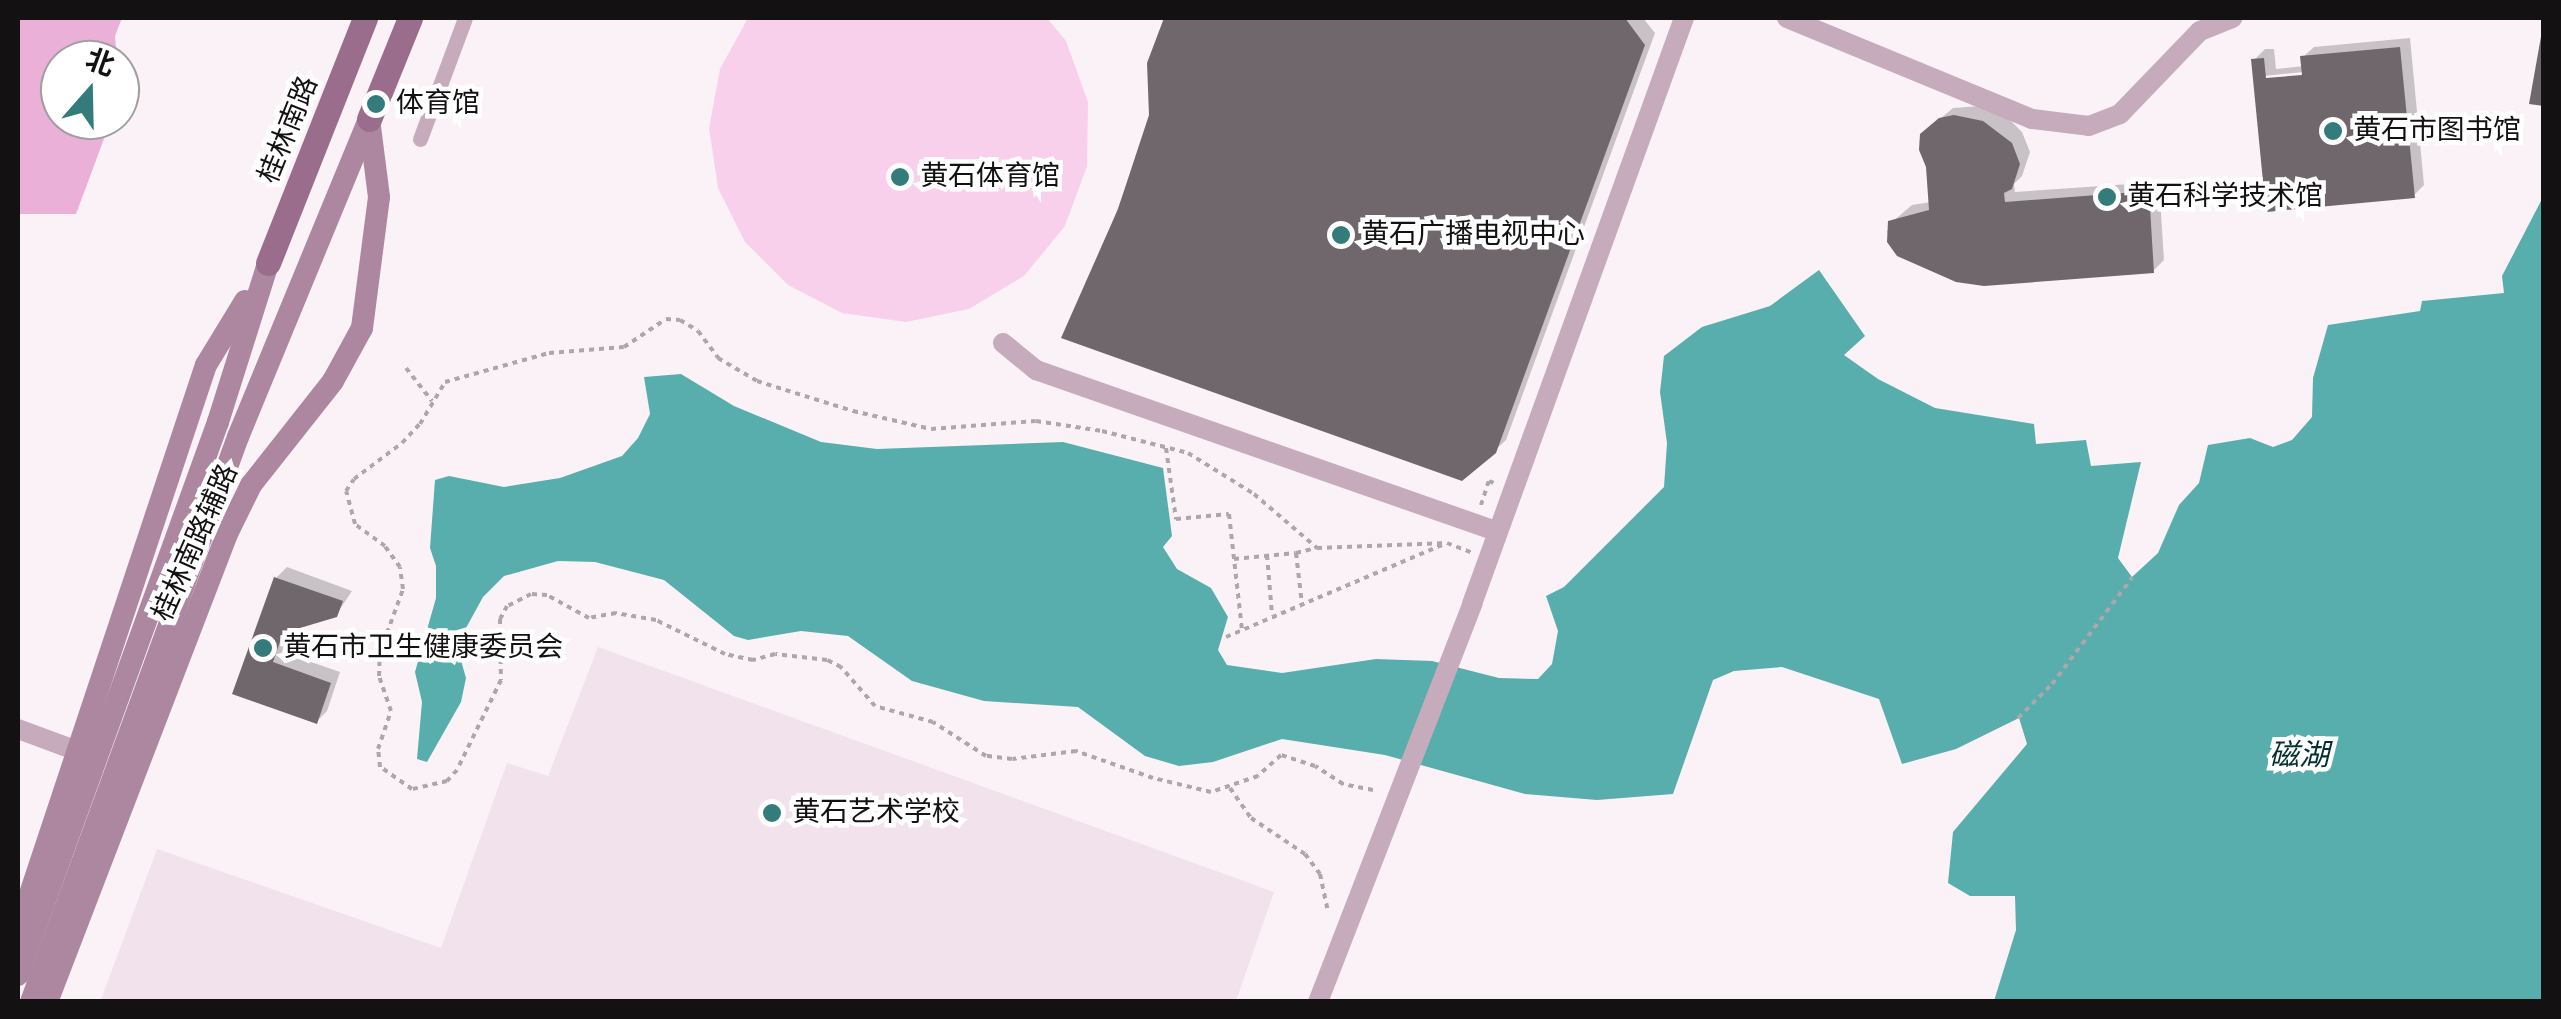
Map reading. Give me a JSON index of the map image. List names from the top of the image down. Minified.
{"streets":{"main road":["桂林南路","桂林南路辅路"]},"crossings":[["桂林南路","桂林南路辅路"]],"water":["磁湖"],"places":["体育馆","黄石市图书馆","黄石体育馆","黄石科学技术馆","黄石广播电视中心","黄石市卫生健康委员会","黄石艺术学校"],"north":"top"}
